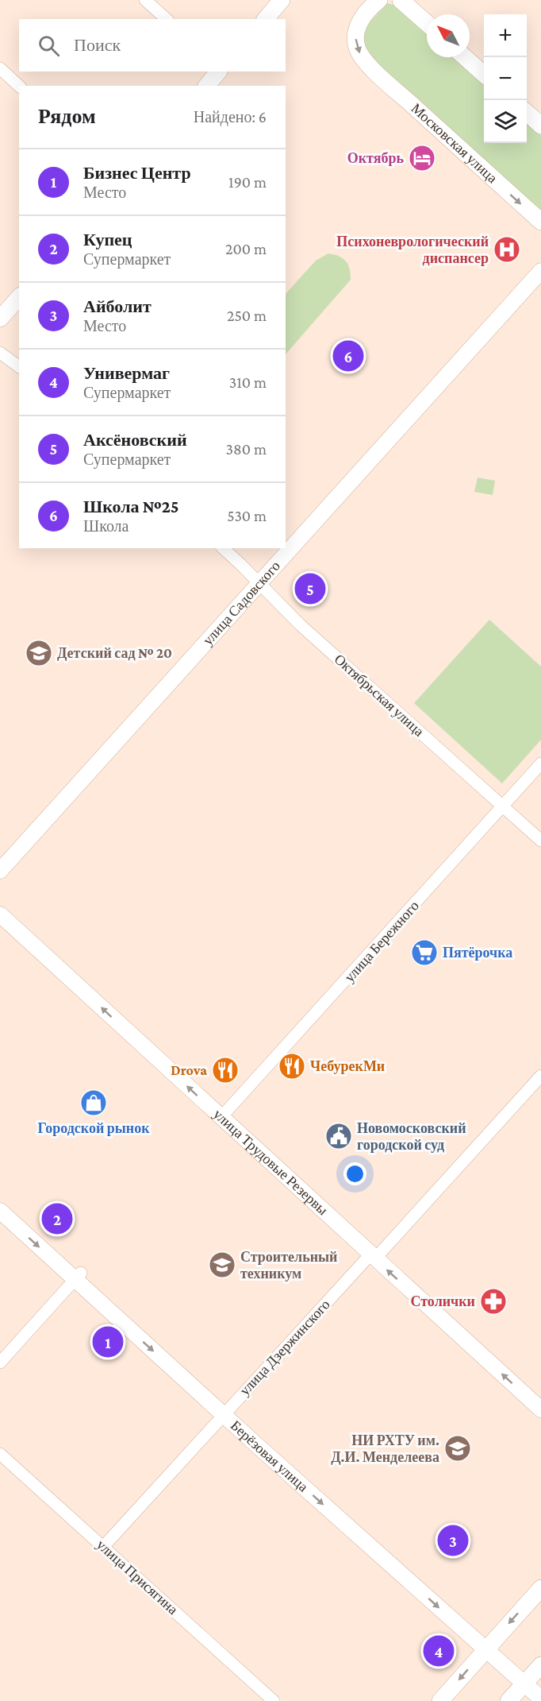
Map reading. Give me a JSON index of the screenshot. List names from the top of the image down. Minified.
{"streets":{"main road":["Московская улица"],"street":["улица Садовского","Октябрьская улица","улица Бережного","улица Трудовые Резервы","улица Дзержинского","Берёзовая улица","улица Присягина"]},"crossings":[["улица Садовского","Октябрьская улица"],["Октябрьская улица","улица Бережного"],["улица Бережного","улица Трудовые Резервы"],["улица Трудовые Резервы","улица Дзержинского"],["улица Дзержинского","Берёзовая улица"],["улица Дзержинского","улица Присягина"]],"one_way":["Московская улица","улица Трудовые Резервы","Берёзовая улица"],"places":{"hotel":["Октябрь"],"hospital":["Психоневрологический диспансер"],"school or university":["Детский сад № 20","Строительный техникум","НИ РХТУ им. Д.И. Менделеева"],"supermarket":["Пятёрочка"],"restaurant":["ЧебурекМи","Drova"],"shop":["Городской рынок"],"public building":["Новомосковский городской суд"],"pharmacy":["Столички"]},"north":"top left","page":{"map_buttons":["+","−"],"search":"Поиск","heading":["Рядом","Найдено: 6"],"list":[{"mark":"1","name":"Бизнес Центр","note":"Место","value":"190 m"},{"mark":"2","name":"Купец","note":"Супермаркет","value":"200 m"},{"mark":"3","name":"Айболит","note":"Место","value":"250 m"},{"mark":"4","name":"Универмаг","note":"Супермаркет","value":"310 m"},{"mark":"5","name":"Аксёновский","note":"Супермаркет","value":"380 m"},{"mark":"6","name":"Школа №25","note":"Школа","value":"530 m"}],"pins":["6","5","2","1","3","4"]}}
